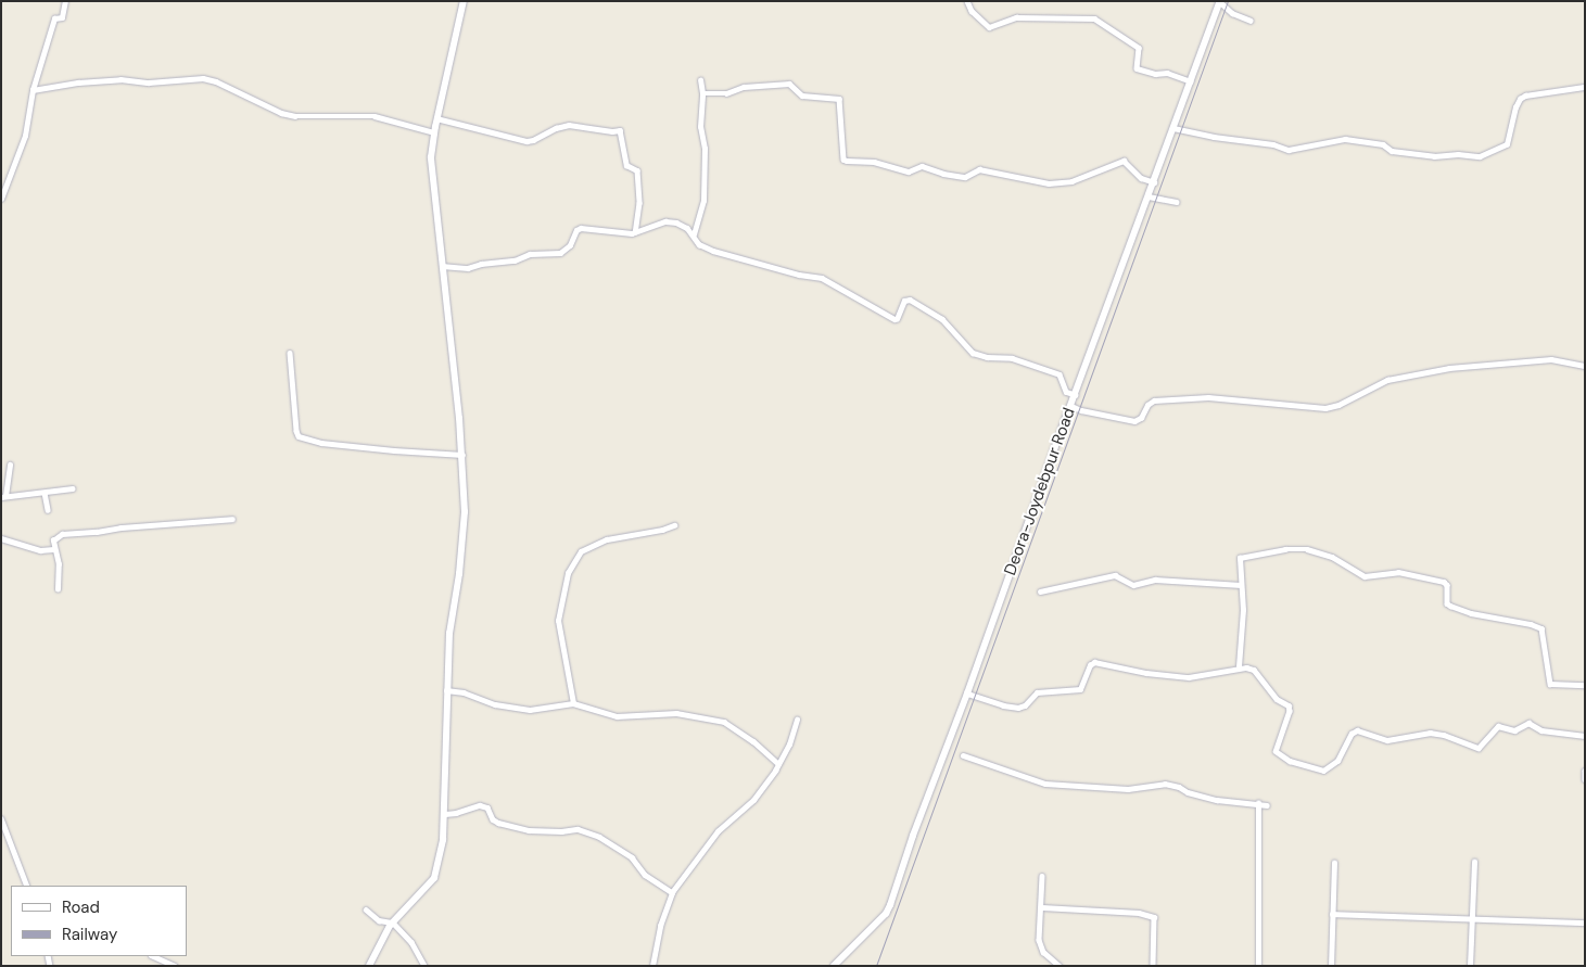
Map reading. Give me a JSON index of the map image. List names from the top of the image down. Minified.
{"streets":{"street":["Deora-Joydebpur Road"]},"legend":["Road","Railway"]}
